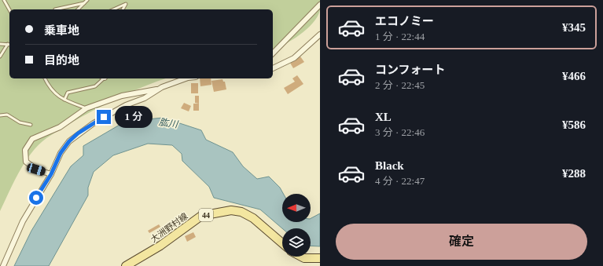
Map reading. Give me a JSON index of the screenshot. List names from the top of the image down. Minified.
{"streets":{"main road":["44","大洲野村線"]},"water":["肱川"],"north":"left","page":{"list":[{"name":"エコノミー","note":"1 分 · 22:44","value":"¥345"},{"name":"コンフォート","note":"2 分 · 22:45","value":"¥466"},{"name":"XL","note":"3 分 · 22:46","value":"¥586"},{"name":"Black","note":"4 分 · 22:47","value":"¥288"}],"banner":["乗車地","目的地"],"bubble":"1 分","buttons":"確定"}}
